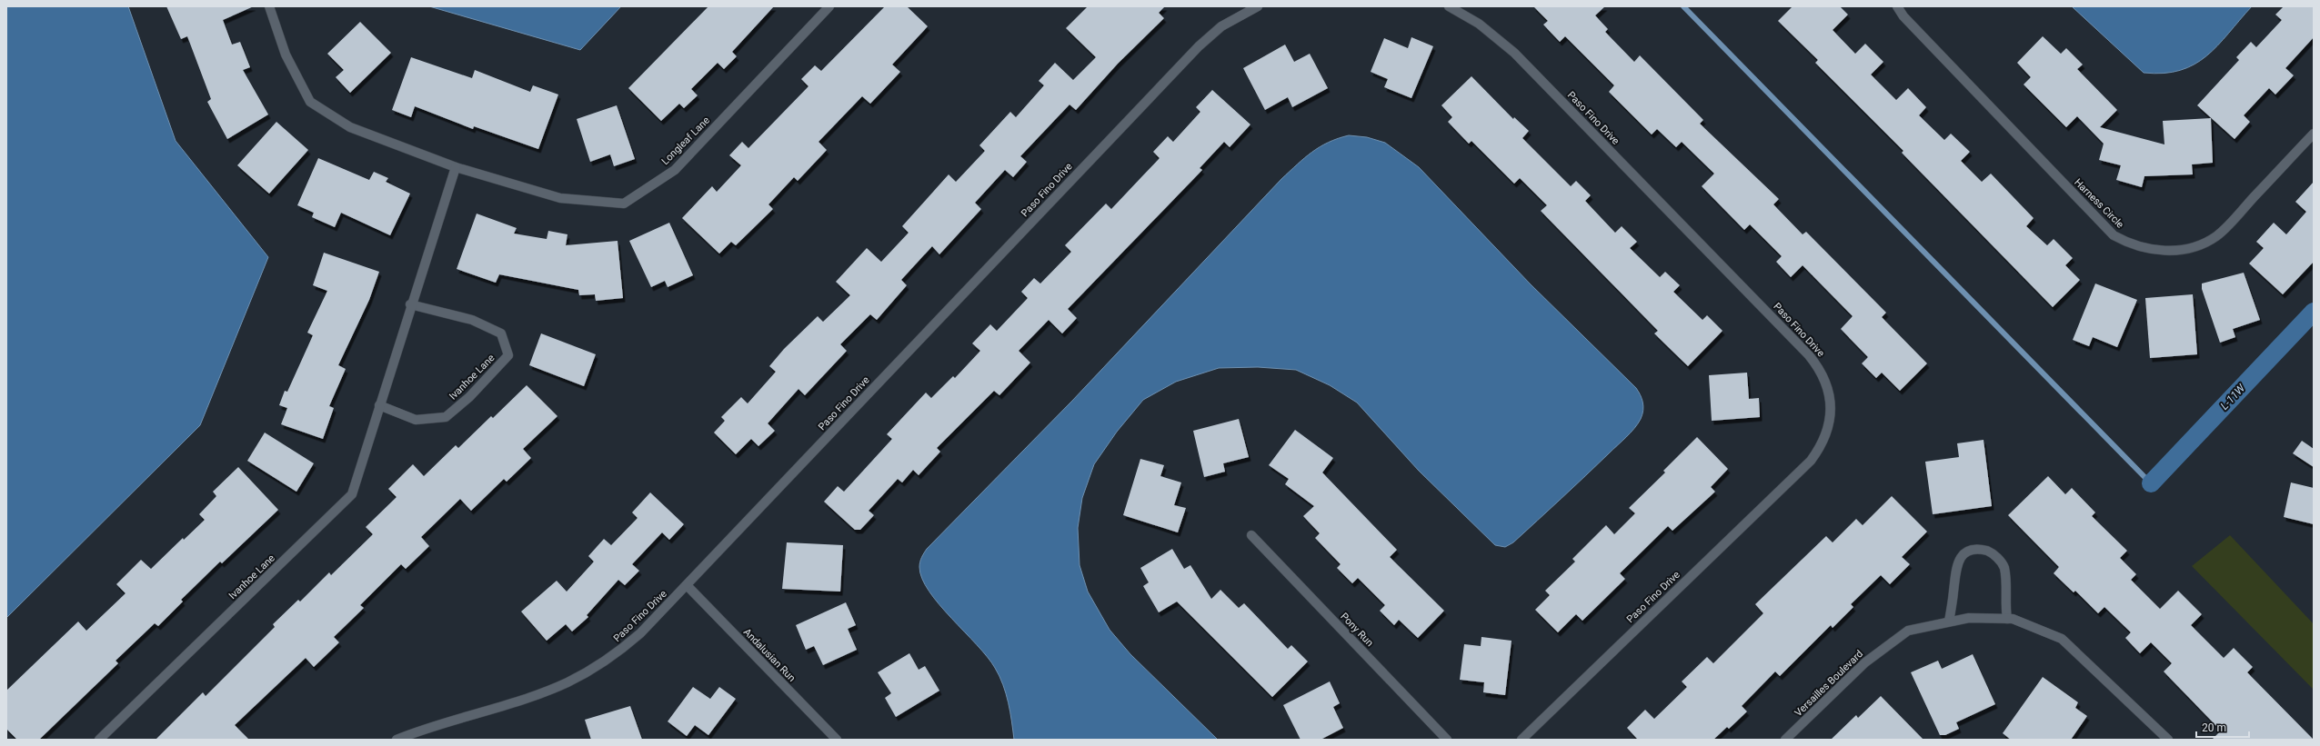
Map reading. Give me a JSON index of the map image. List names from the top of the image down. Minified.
{"streets":{"street":["Paso Fino Drive","Longleaf Lane","Harness Circle","Ivanhoe Lane","Pony Run","Andalusian Run","Versailles Boulevard"]},"crossings":[["Paso Fino Drive","Andalusian Run"],["Longleaf Lane","Ivanhoe Lane"]],"water":["L-11W"],"scale_bar":"20 m"}
